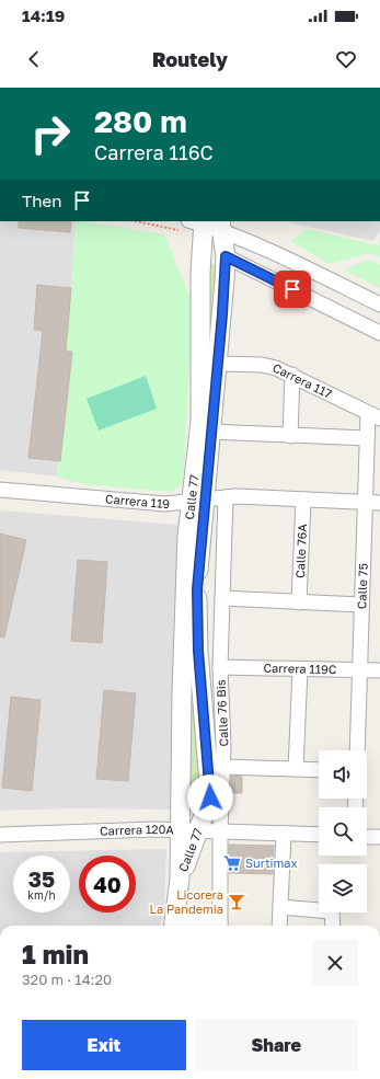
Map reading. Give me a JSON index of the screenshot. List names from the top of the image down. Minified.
{"streets":{"street":["Carrera 117","Calle 77","Carrera 119","Calle 76A","Calle 75","Carrera 119C","Calle 76 Bis","Carrera 120A"]},"crossings":[["Carrera 117","Calle 77"],["Carrera 117","Calle 75"],["Calle 77","Carrera 119"],["Calle 77","Calle 76 Bis"],["Calle 77","Carrera 120A"],["Carrera 119","Calle 76A"],["Carrera 119","Calle 75"],["Carrera 119","Calle 76 Bis"],["Calle 75","Carrera 119C"],["Carrera 119C","Calle 76 Bis"],["Calle 76 Bis","Carrera 120A"]],"places":{"supermarket":["Surtimax"],"bar":["Licorera La Pandemia"]},"page":{"status":"14:19","header":"Routely","turn":["280 m","Carrera 116C"],"then":"Then","speed":"35 km/h","limit":"40","heading":["1 min","320 m · 14:20"],"buttons":["Exit","Share"]}}
